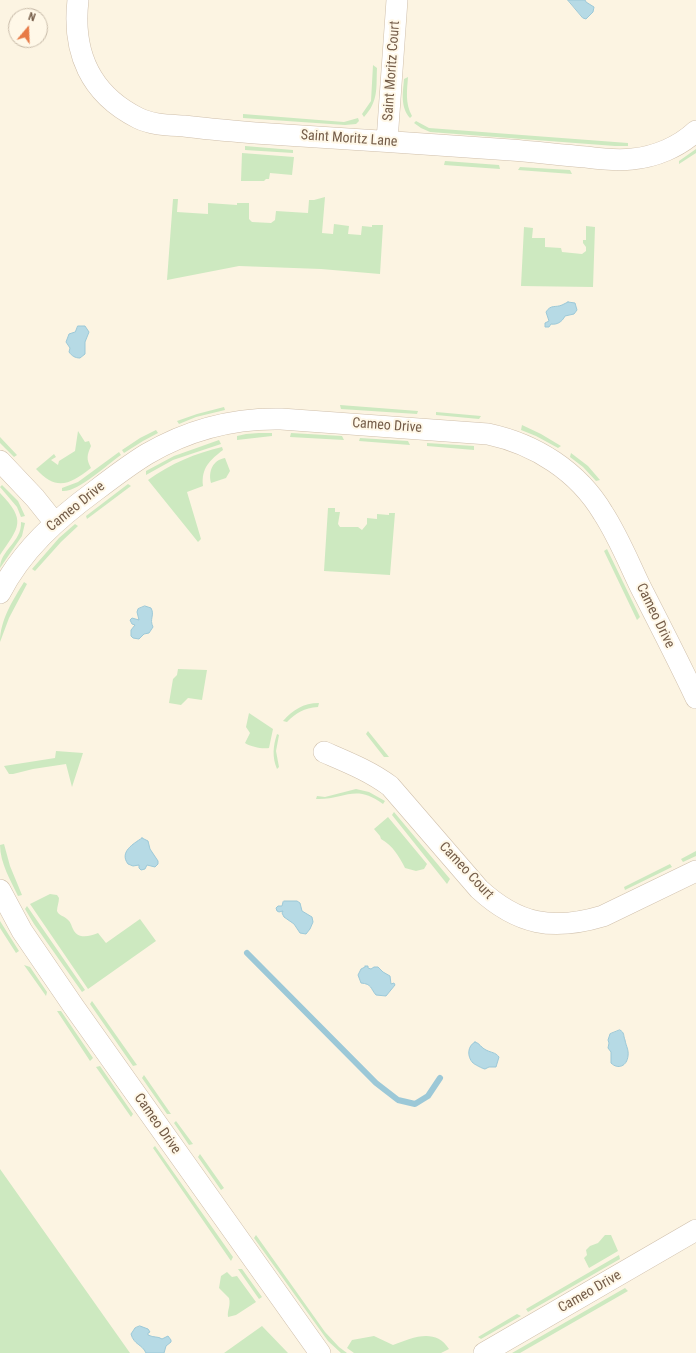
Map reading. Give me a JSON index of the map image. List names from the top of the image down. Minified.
{"streets":{"street":["Saint Moritz Court","Saint Moritz Lane","Cameo Drive","Cameo Court"]},"crossings":[["Saint Moritz Court","Saint Moritz Lane"]],"north":"top"}
